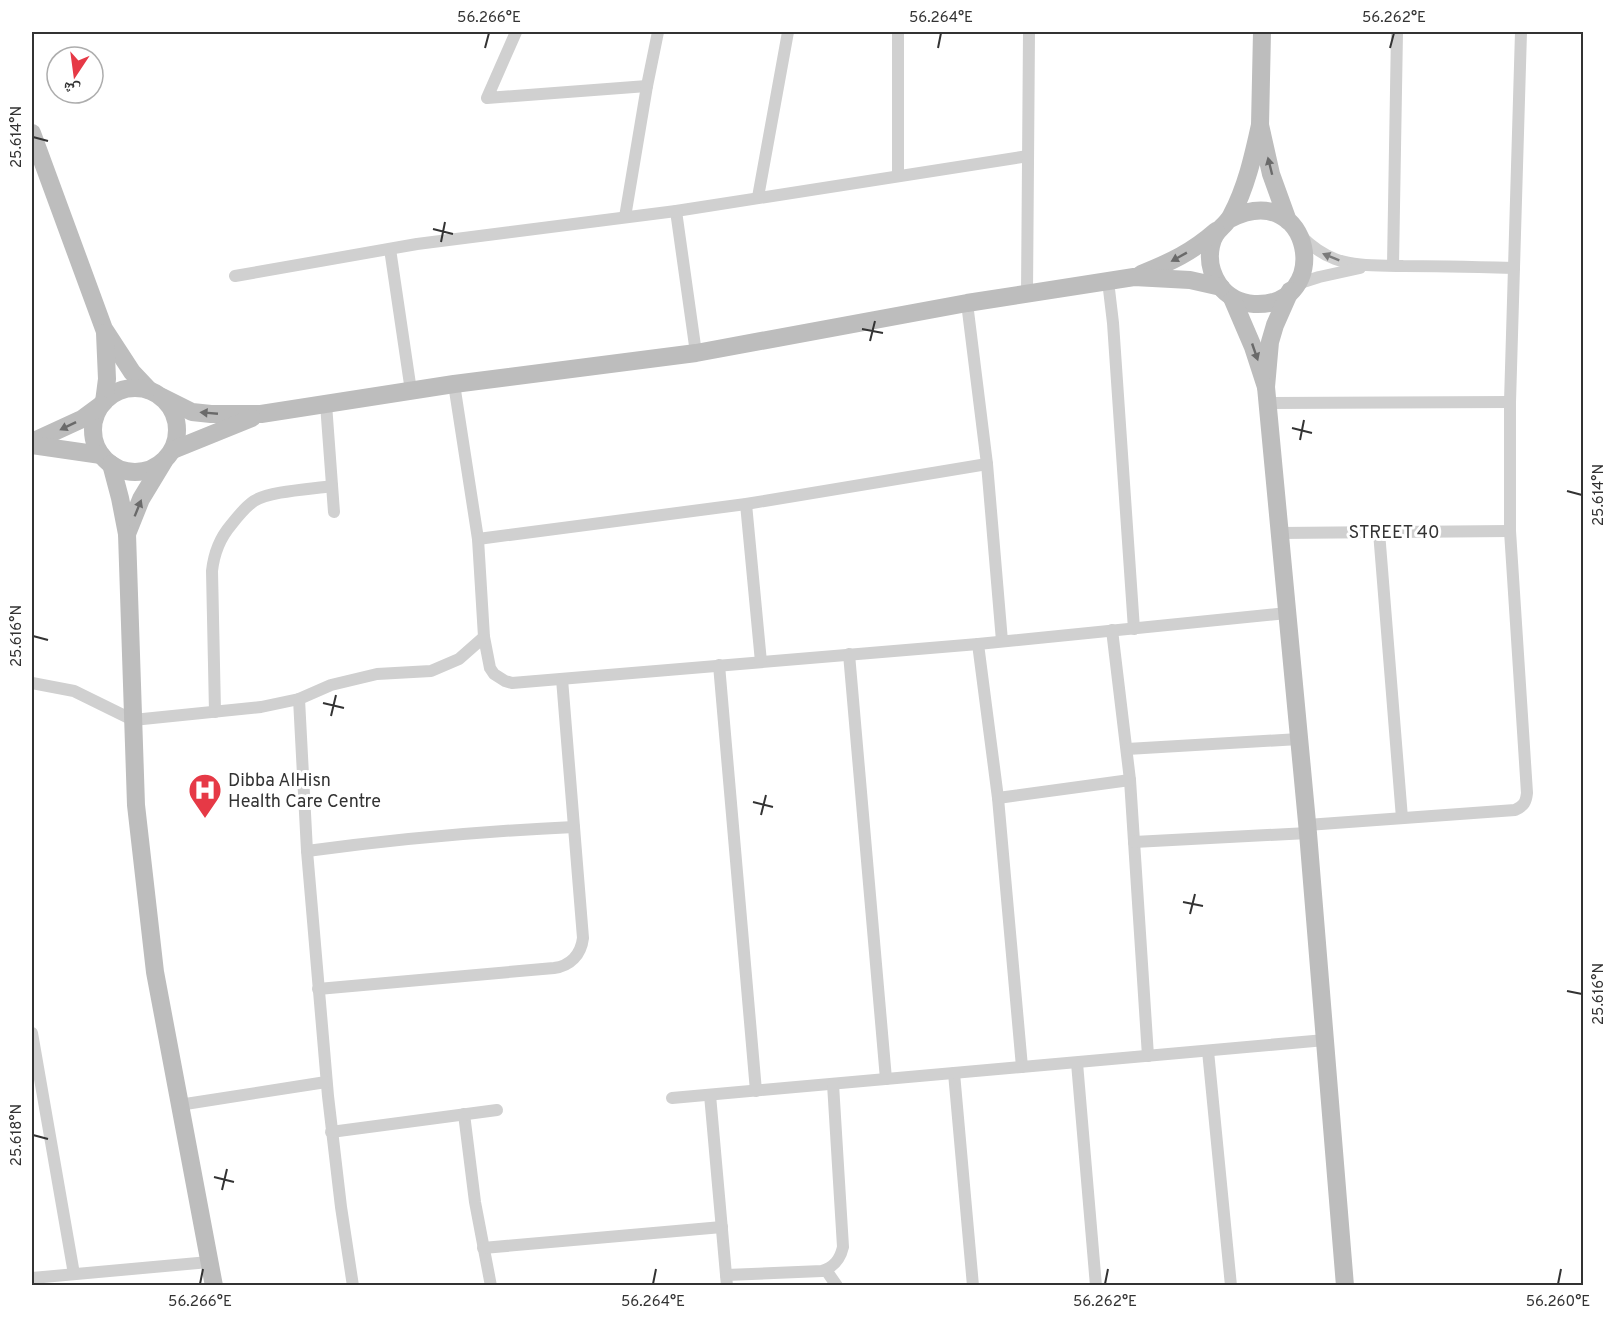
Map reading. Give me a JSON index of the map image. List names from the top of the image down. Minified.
{"streets":{"street":["STREET 40"]},"places":{"hospital":["Dibba AlHisn Health Care Centre"]},"north":"bottom","coordinates":["56.266°E","56.264°E","56.262°E","25.614°N","25.616°N","25.618°N","56.260°E"]}
